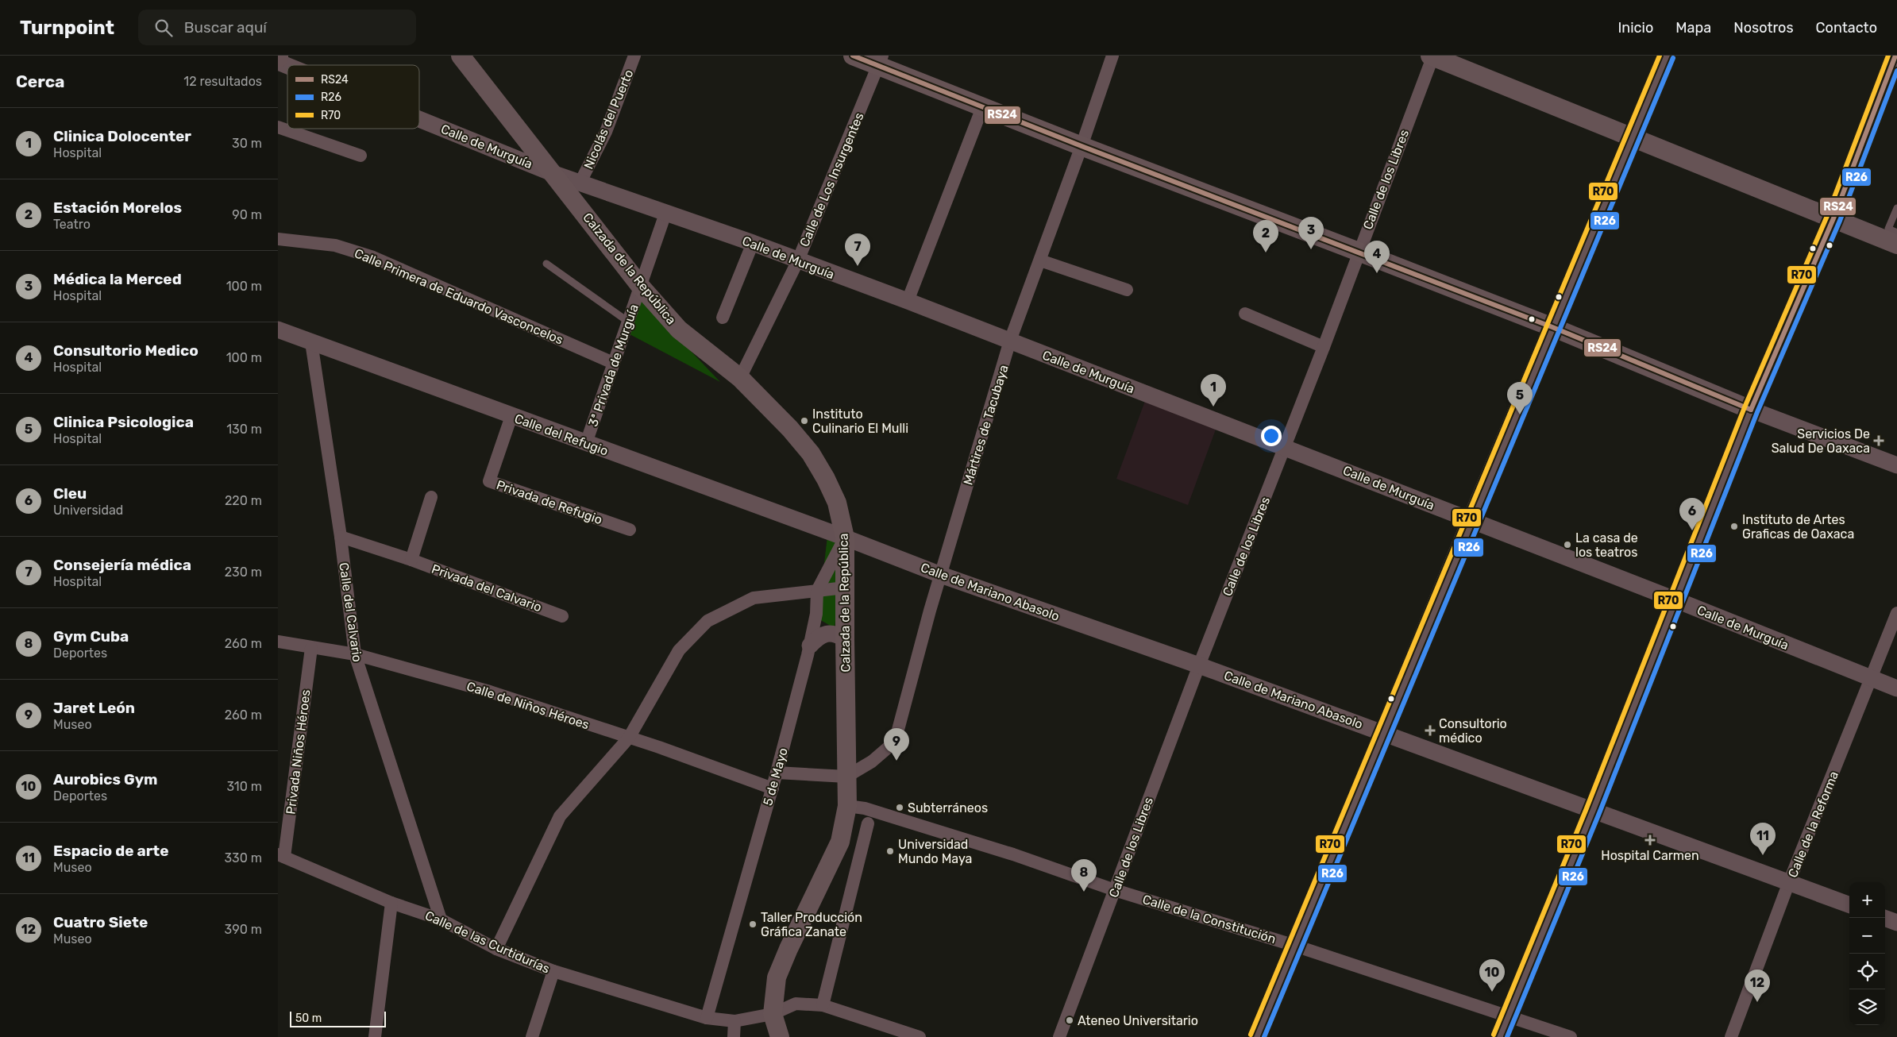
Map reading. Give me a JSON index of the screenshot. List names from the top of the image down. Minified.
{"streets":{"main road":["Calzada de la República"],"street":["Nicolás del Puerto","Calle de Murguía","Calle de Los Insurgentes","Calle de los Libres","Calle Primera de Eduardo Vasconcelos","3ª Privada de Murguía","Mártires de Tacubaya","Calle del Refugio","Privada de Refugio","Privada del Calvario","Calle de Mariano Abasolo","Calle del Calvario","Calle de Niños Héroes","Privada Niños Héroes","5 de Mayo","Calle de la Reforma","Calle de la Constitución","Calle de las Curtidurías"]},"crossings":[["Nicolás del Puerto","Calle de Murguía"],["Calle de Murguía","Calle de Los Insurgentes"],["Calle de Murguía","Calle de los Libres"],["Calle de Murguía","Calzada de la República"],["Calle de Murguía","3ª Privada de Murguía"],["Calle de Murguía","Mártires de Tacubaya"],["Calle de Murguía","Calle de la Reforma"],["Calle de Los Insurgentes","Calzada de la República"],["Calle de los Libres","Calle de Mariano Abasolo"],["Calle de los Libres","Calle de la Constitución"],["Calzada de la República","3ª Privada de Murguía"],["Calzada de la República","Mártires de Tacubaya"],["Calzada de la República","Calle del Refugio"],["Calzada de la República","Calle de Mariano Abasolo"],["Calzada de la República","5 de Mayo"],["Calzada de la República","Calle de la Constitución"],["Calzada de la República","Calle de las Curtidurías"],["Calle Primera de Eduardo Vasconcelos","3ª Privada de Murguía"],["3ª Privada de Murguía","Calle del Refugio"],["Mártires de Tacubaya","Calle de Mariano Abasolo"],["Calle del Refugio","Privada de Refugio"],["Calle del Refugio","Calle de Mariano Abasolo"],["Calle del Refugio","Calle del Calvario"],["Calle del Refugio","5 de Mayo"],["Privada del Calvario","Calle del Calvario"],["Calle de Mariano Abasolo","5 de Mayo"],["Calle de Mariano Abasolo","Calle de la Reforma"],["Calle del Calvario","Calle de Niños Héroes"],["Calle del Calvario","Calle de las Curtidurías"],["Calle de Niños Héroes","Privada Niños Héroes"],["Calle de Niños Héroes","5 de Mayo"],["Privada Niños Héroes","Calle de las Curtidurías"],["5 de Mayo","Calle de las Curtidurías"]],"places":{"other":["Instituto Culinario El Mulli","Instituto de Artes Graficas de Oaxaca","La casa de los teatros","Subterráneos","Universidad Mundo Maya","Taller Producción Gráfica Zanate","Ateneo Universitario"],"health":["Servicios De Salud De Oaxaca","Consultorio médico","Hospital Carmen"]},"lines":["transit line RS24","transit line R70","transit line R26"],"legend":["RS24","R26","R70"],"scale_bar":"50 m","page":{"header":"Turnpoint","search":"Buscar aquí","nav":["Inicio","Mapa","Nosotros","Contacto"],"heading":["Cerca","12 resultados"],"list":[{"mark":"1","name":"Clinica Dolocenter","note":"Hospital","value":"30 m"},{"mark":"2","name":"Estación Morelos","note":"Teatro","value":"90 m"},{"mark":"3","name":"Médica la Merced","note":"Hospital","value":"100 m"},{"mark":"4","name":"Consultorio Medico","note":"Hospital","value":"100 m"},{"mark":"5","name":"Clinica Psicologica","note":"Hospital","value":"130 m"},{"mark":"6","name":"Cleu","note":"Universidad","value":"220 m"},{"mark":"7","name":"Consejería médica","note":"Hospital","value":"230 m"},{"mark":"8","name":"Gym Cuba","note":"Deportes","value":"260 m"},{"mark":"9","name":"Jaret León","note":"Museo","value":"260 m"},{"mark":"10","name":"Aurobics Gym","note":"Deportes","value":"310 m"},{"mark":"11","name":"Espacio de arte","note":"Museo","value":"330 m"},{"mark":"12","name":"Cuatro Siete","note":"Museo","value":"390 m"}],"pins":["3","2","7","4","1","5","6","9","11","8","10","12"],"map_buttons":["+","−"],"scale":"50 m"}}
